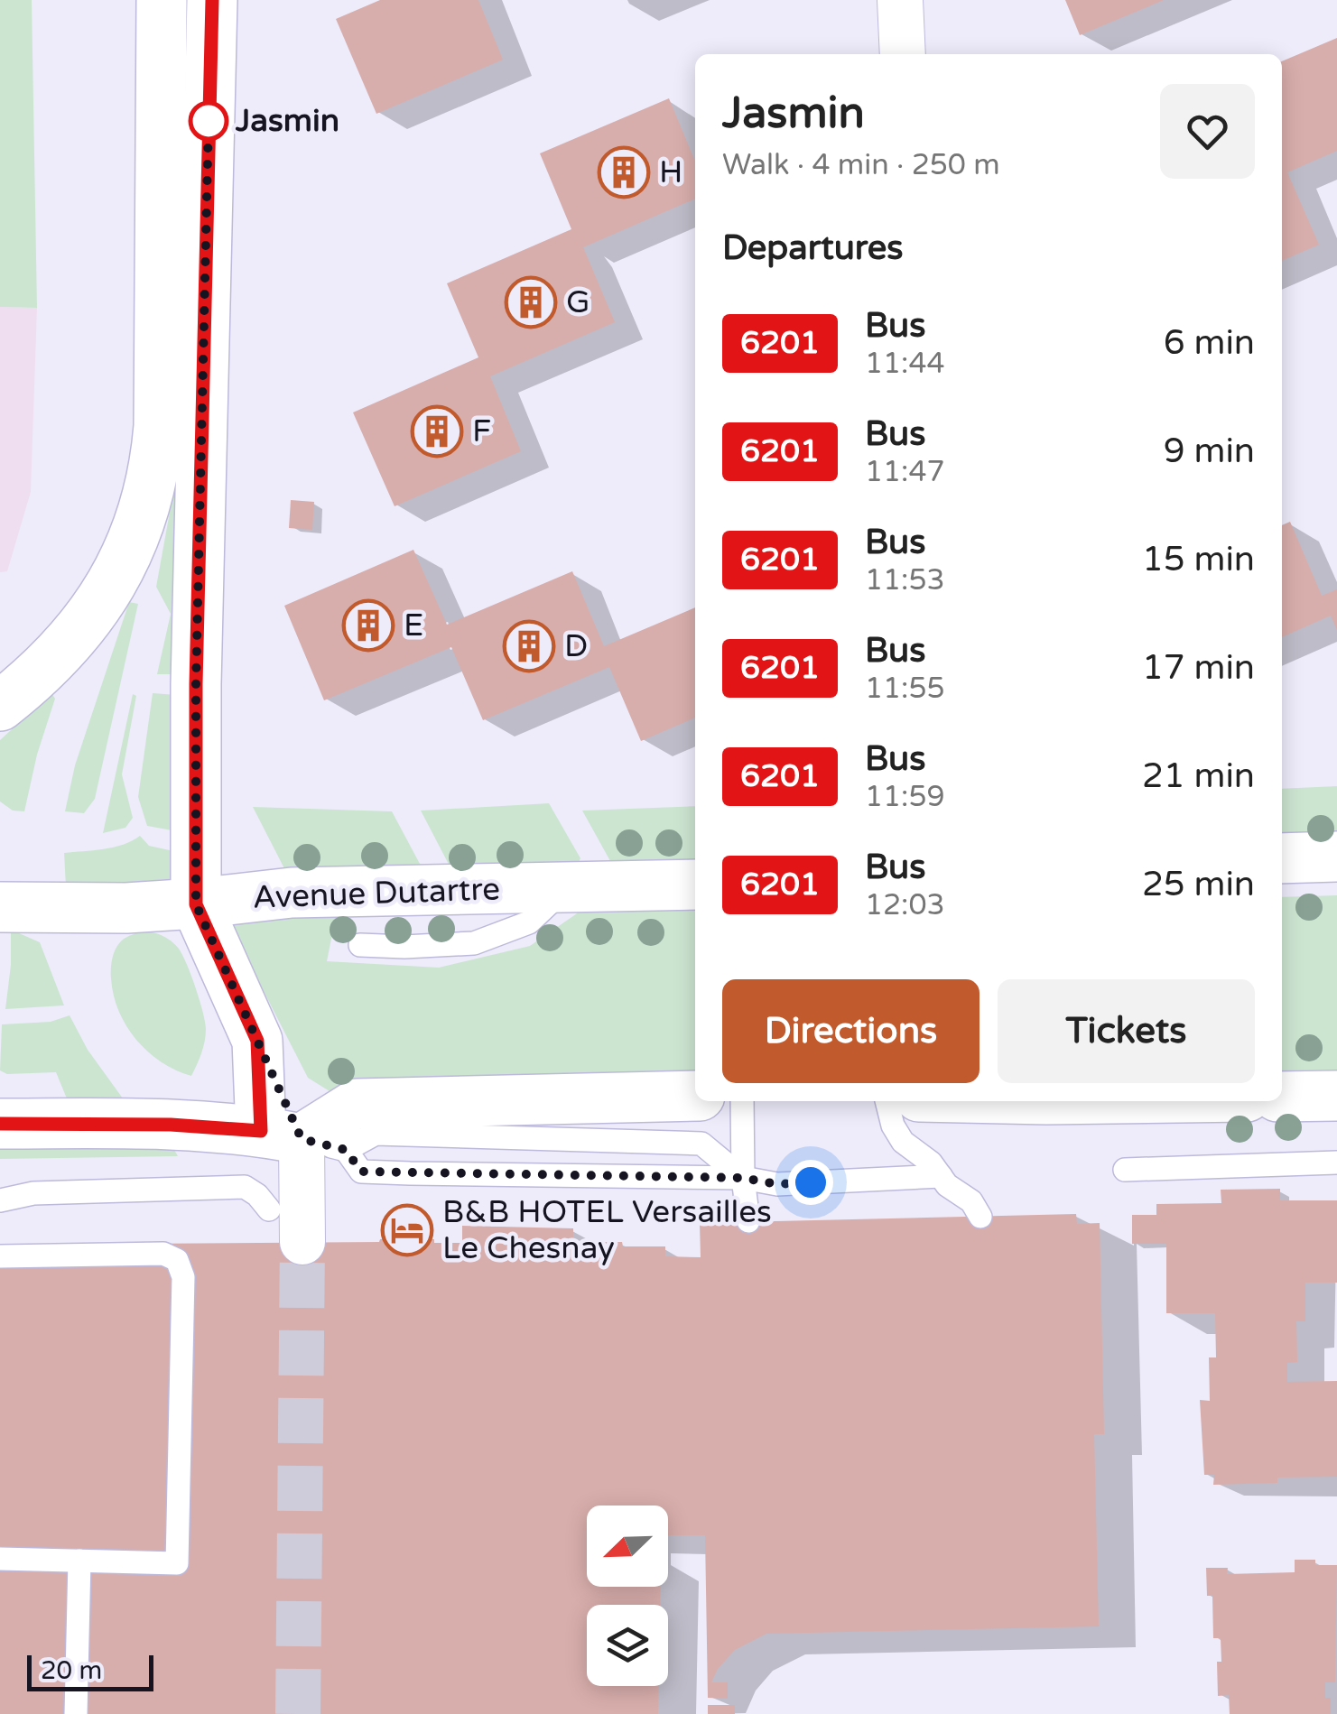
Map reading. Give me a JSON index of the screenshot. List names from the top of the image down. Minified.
{"streets":{"main road":["Avenue Dutartre"]},"places":{"other":["Jasmin"],"building":["H","G","F","E","D"],"hotel":["B&B HOTEL Versailles Le Chesnay"]},"lines":["bus line 6201"],"scale_bar":"20 m","north":"bottom left","page":{"heading":[["Jasmin","Walk · 4 min · 250 m"],"Departures"],"list":[{"mark":"6201","name":"Bus","note":"11:44","value":"6 min"},{"mark":"6201","name":"Bus","note":"11:47","value":"9 min"},{"mark":"6201","name":"Bus","note":"11:53","value":"15 min"},{"mark":"6201","name":"Bus","note":"11:55","value":"17 min"},{"mark":"6201","name":"Bus","note":"11:59","value":"21 min"},{"mark":"6201","name":"Bus","note":"12:03","value":"25 min"}],"buttons":["Directions","Tickets"],"scale":"20 m"}}
